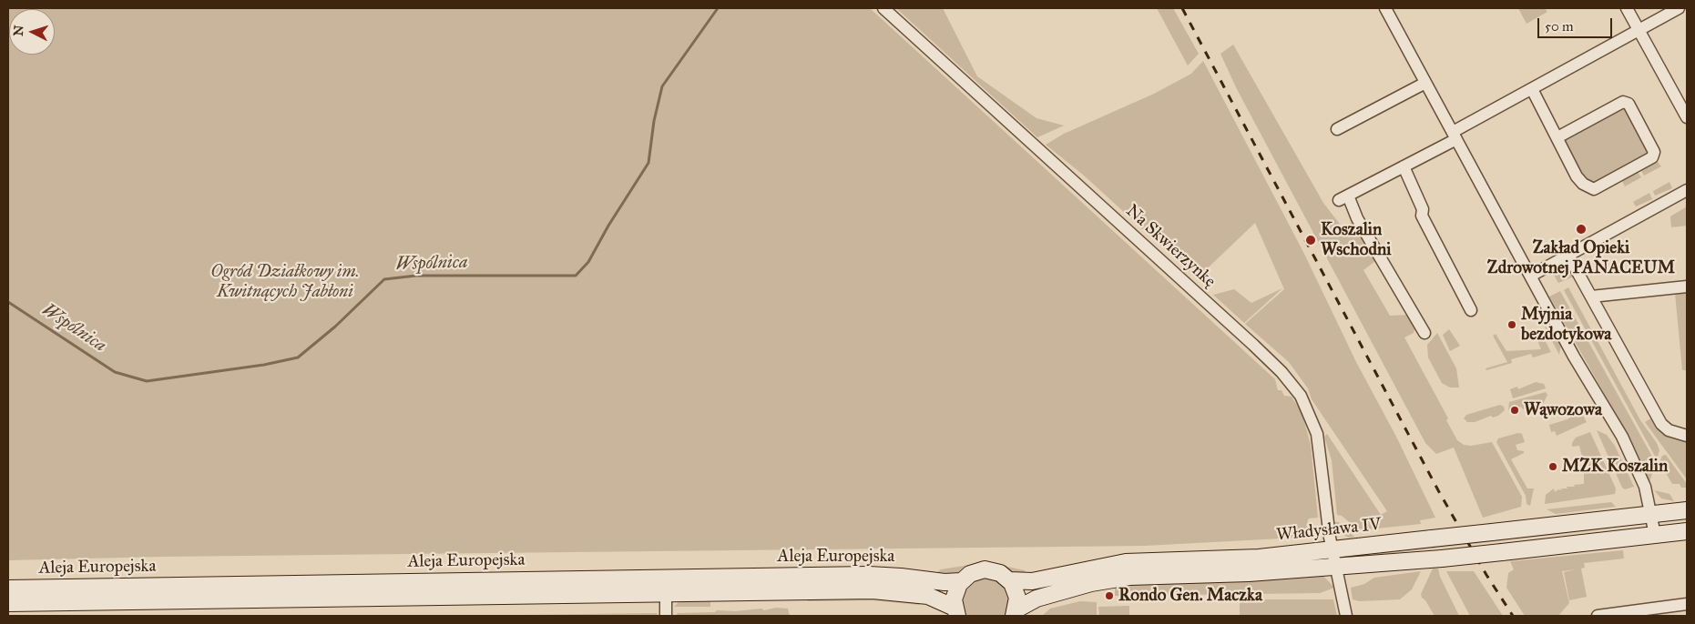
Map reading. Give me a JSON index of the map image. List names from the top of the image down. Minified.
{"streets":{"main road":["Władysława IV","Aleja Europejska"],"street":["Na Skwierzynkę"]},"crossings":[["Na Skwierzynkę","Władysława IV"]],"water":["Wspólnica"],"parks":["Ogród Działkowy im. Kwitnących Jabłoni"],"places":["Zakład Opieki Zdrowotnej PANACEUM","Koszalin Wschodni","Myjnia bezdotykowa","Wąwozowa","MZK Koszalin","Rondo Gen. Maczka"],"scale_bar":"50 m","north":"left"}
